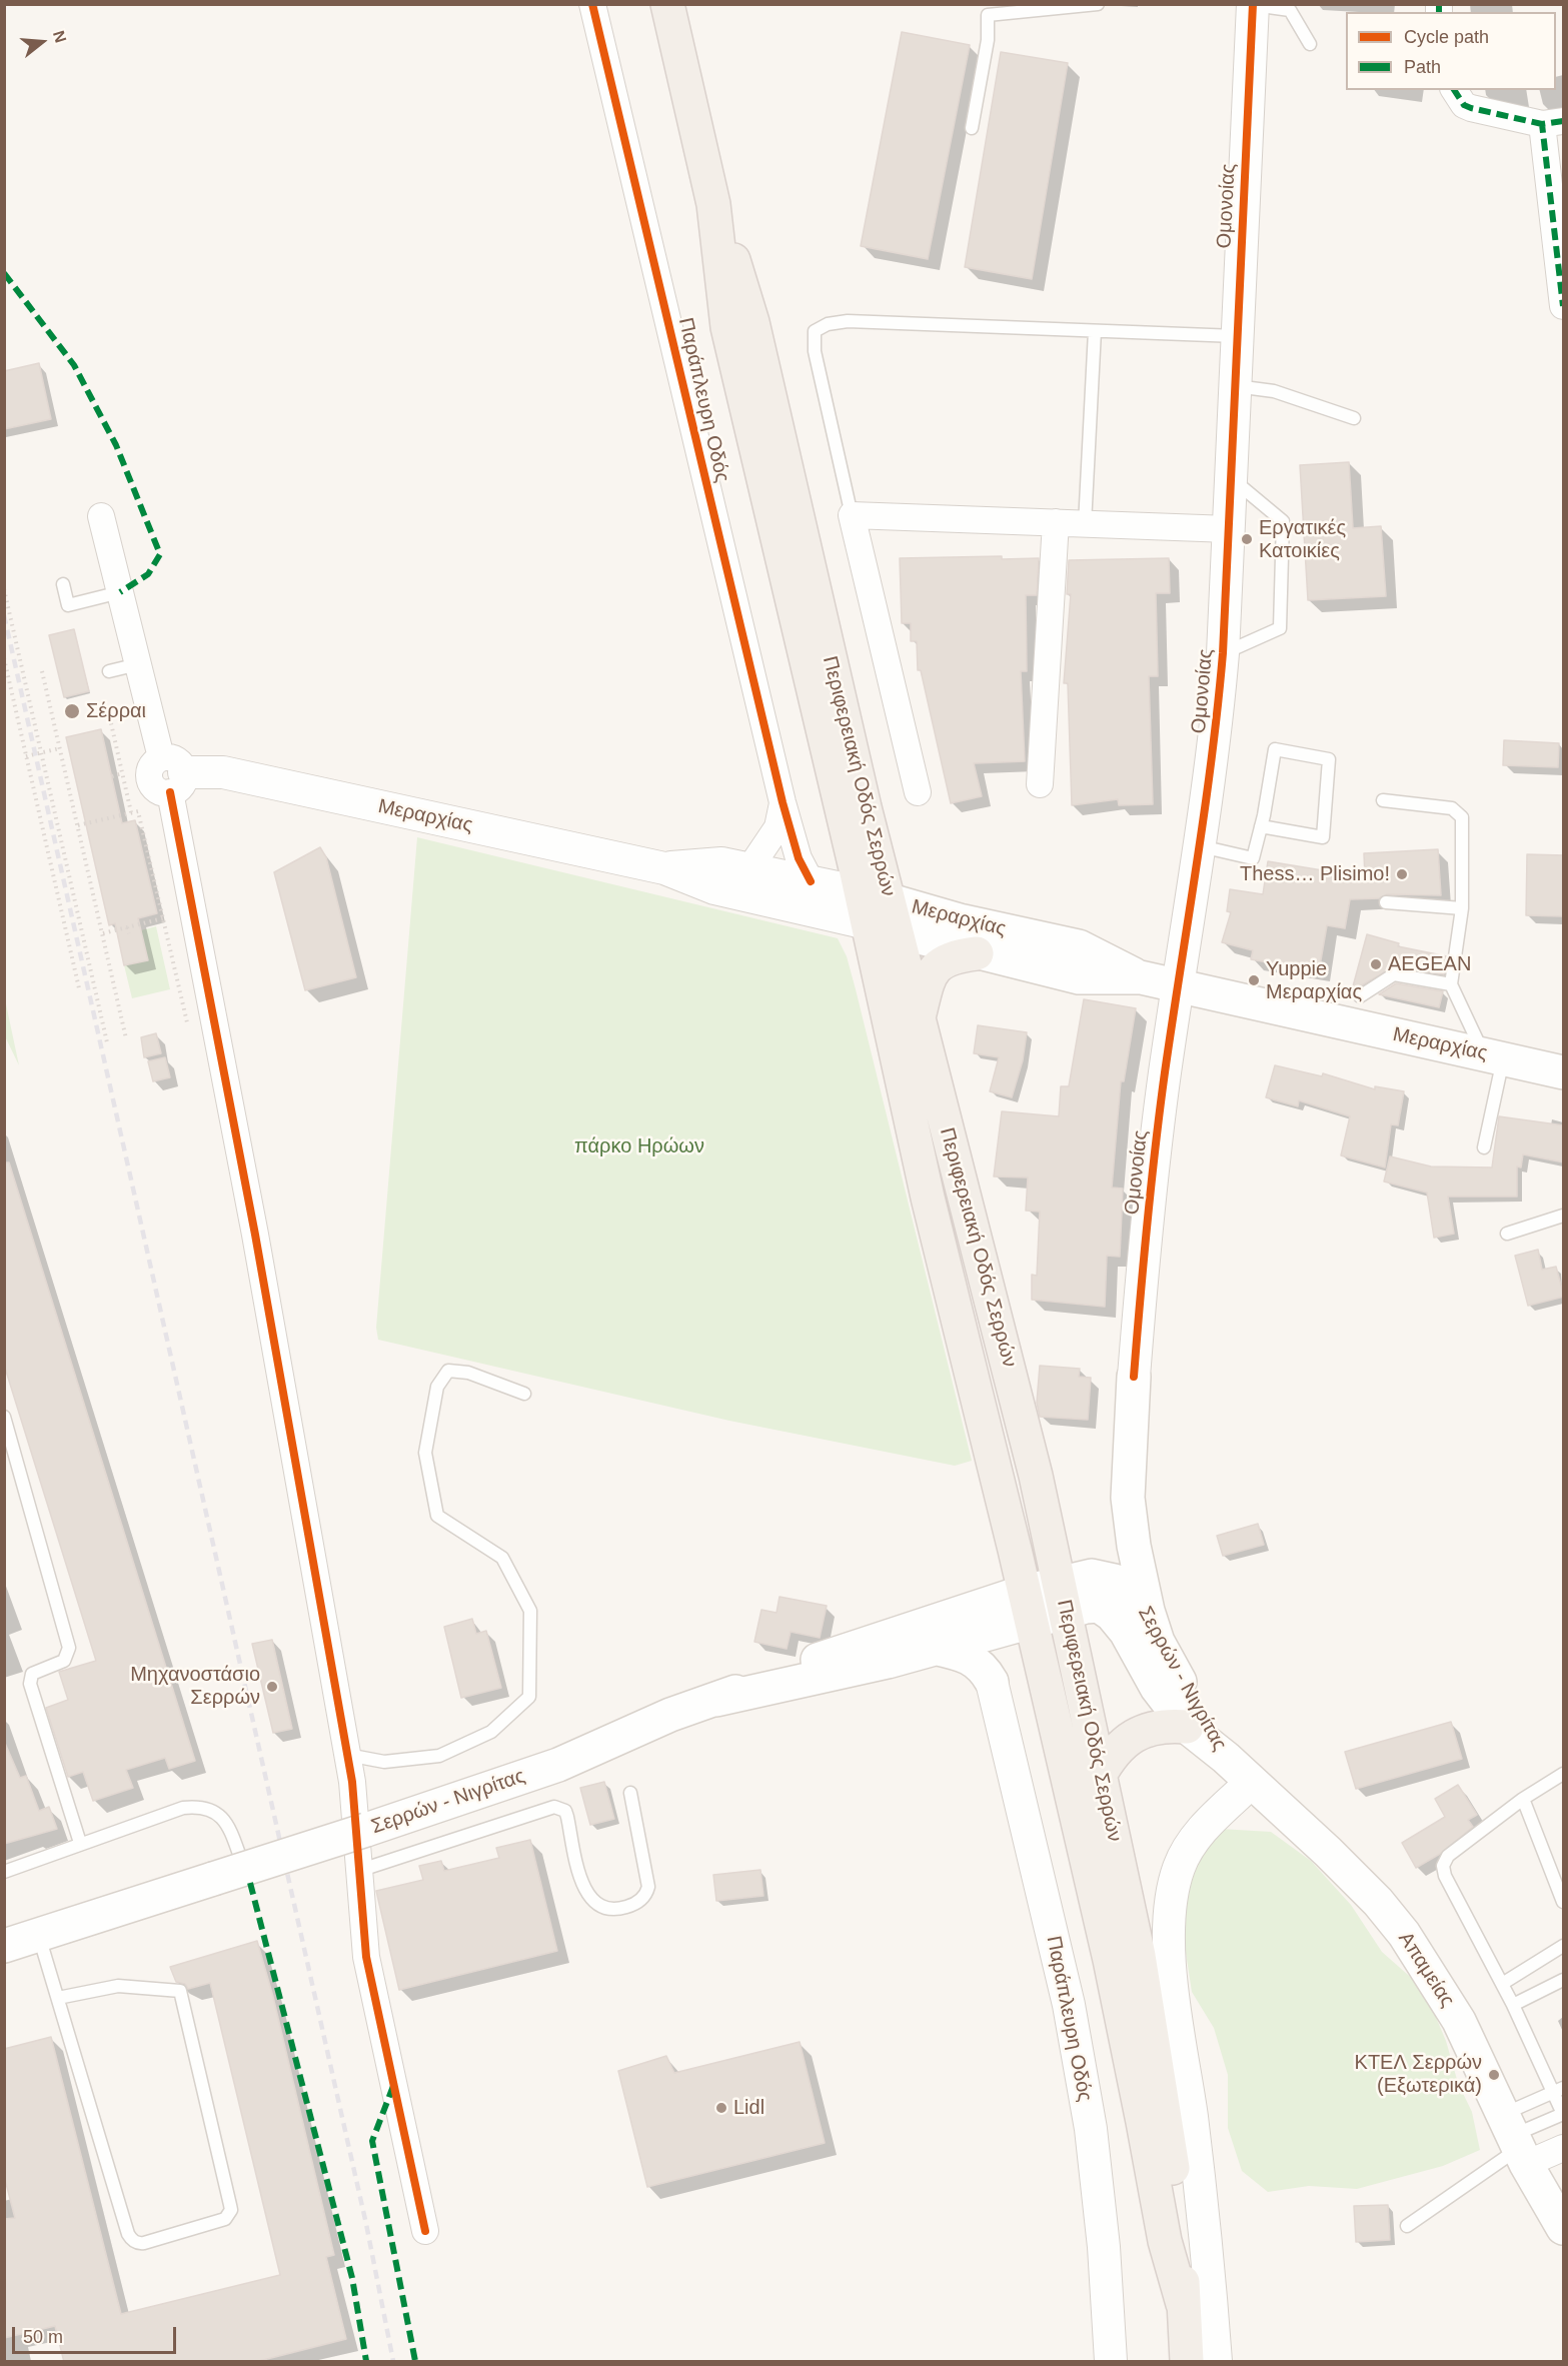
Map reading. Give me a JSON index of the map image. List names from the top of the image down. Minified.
{"streets":{"main road":["Περιφερειακή Οδός Σερρών","Μεραρχίας","Σερρών - Νιγρίτας","Απαμείας"],"street":["Ομονοίας","Παράπλευρη Οδός"]},"crossings":[["Ομονοίας","Μεραρχίας"],["Παράπλευρη Οδός","Μεραρχίας"],["Περιφερειακή Οδός Σερρών","Μεραρχίας"],["Περιφερειακή Οδός Σερρών","Σερρών - Νιγρίτας"],["Σερρών - Νιγρίτας","Απαμείας"]],"parks":["πάρκο Ηρώων"],"places":["Εργατικές Κατοικίες","Σέρραι","Thess… Plisimo!","AEGEAN","Yuppie Μεραρχίας","Μηχανοστάσιο Σερρών","ΚΤΕΛ Σερρών (Εξωτερικά)","Lidl"],"legend":["Cycle path","Path"],"scale_bar":"50 m","north":"right"}
